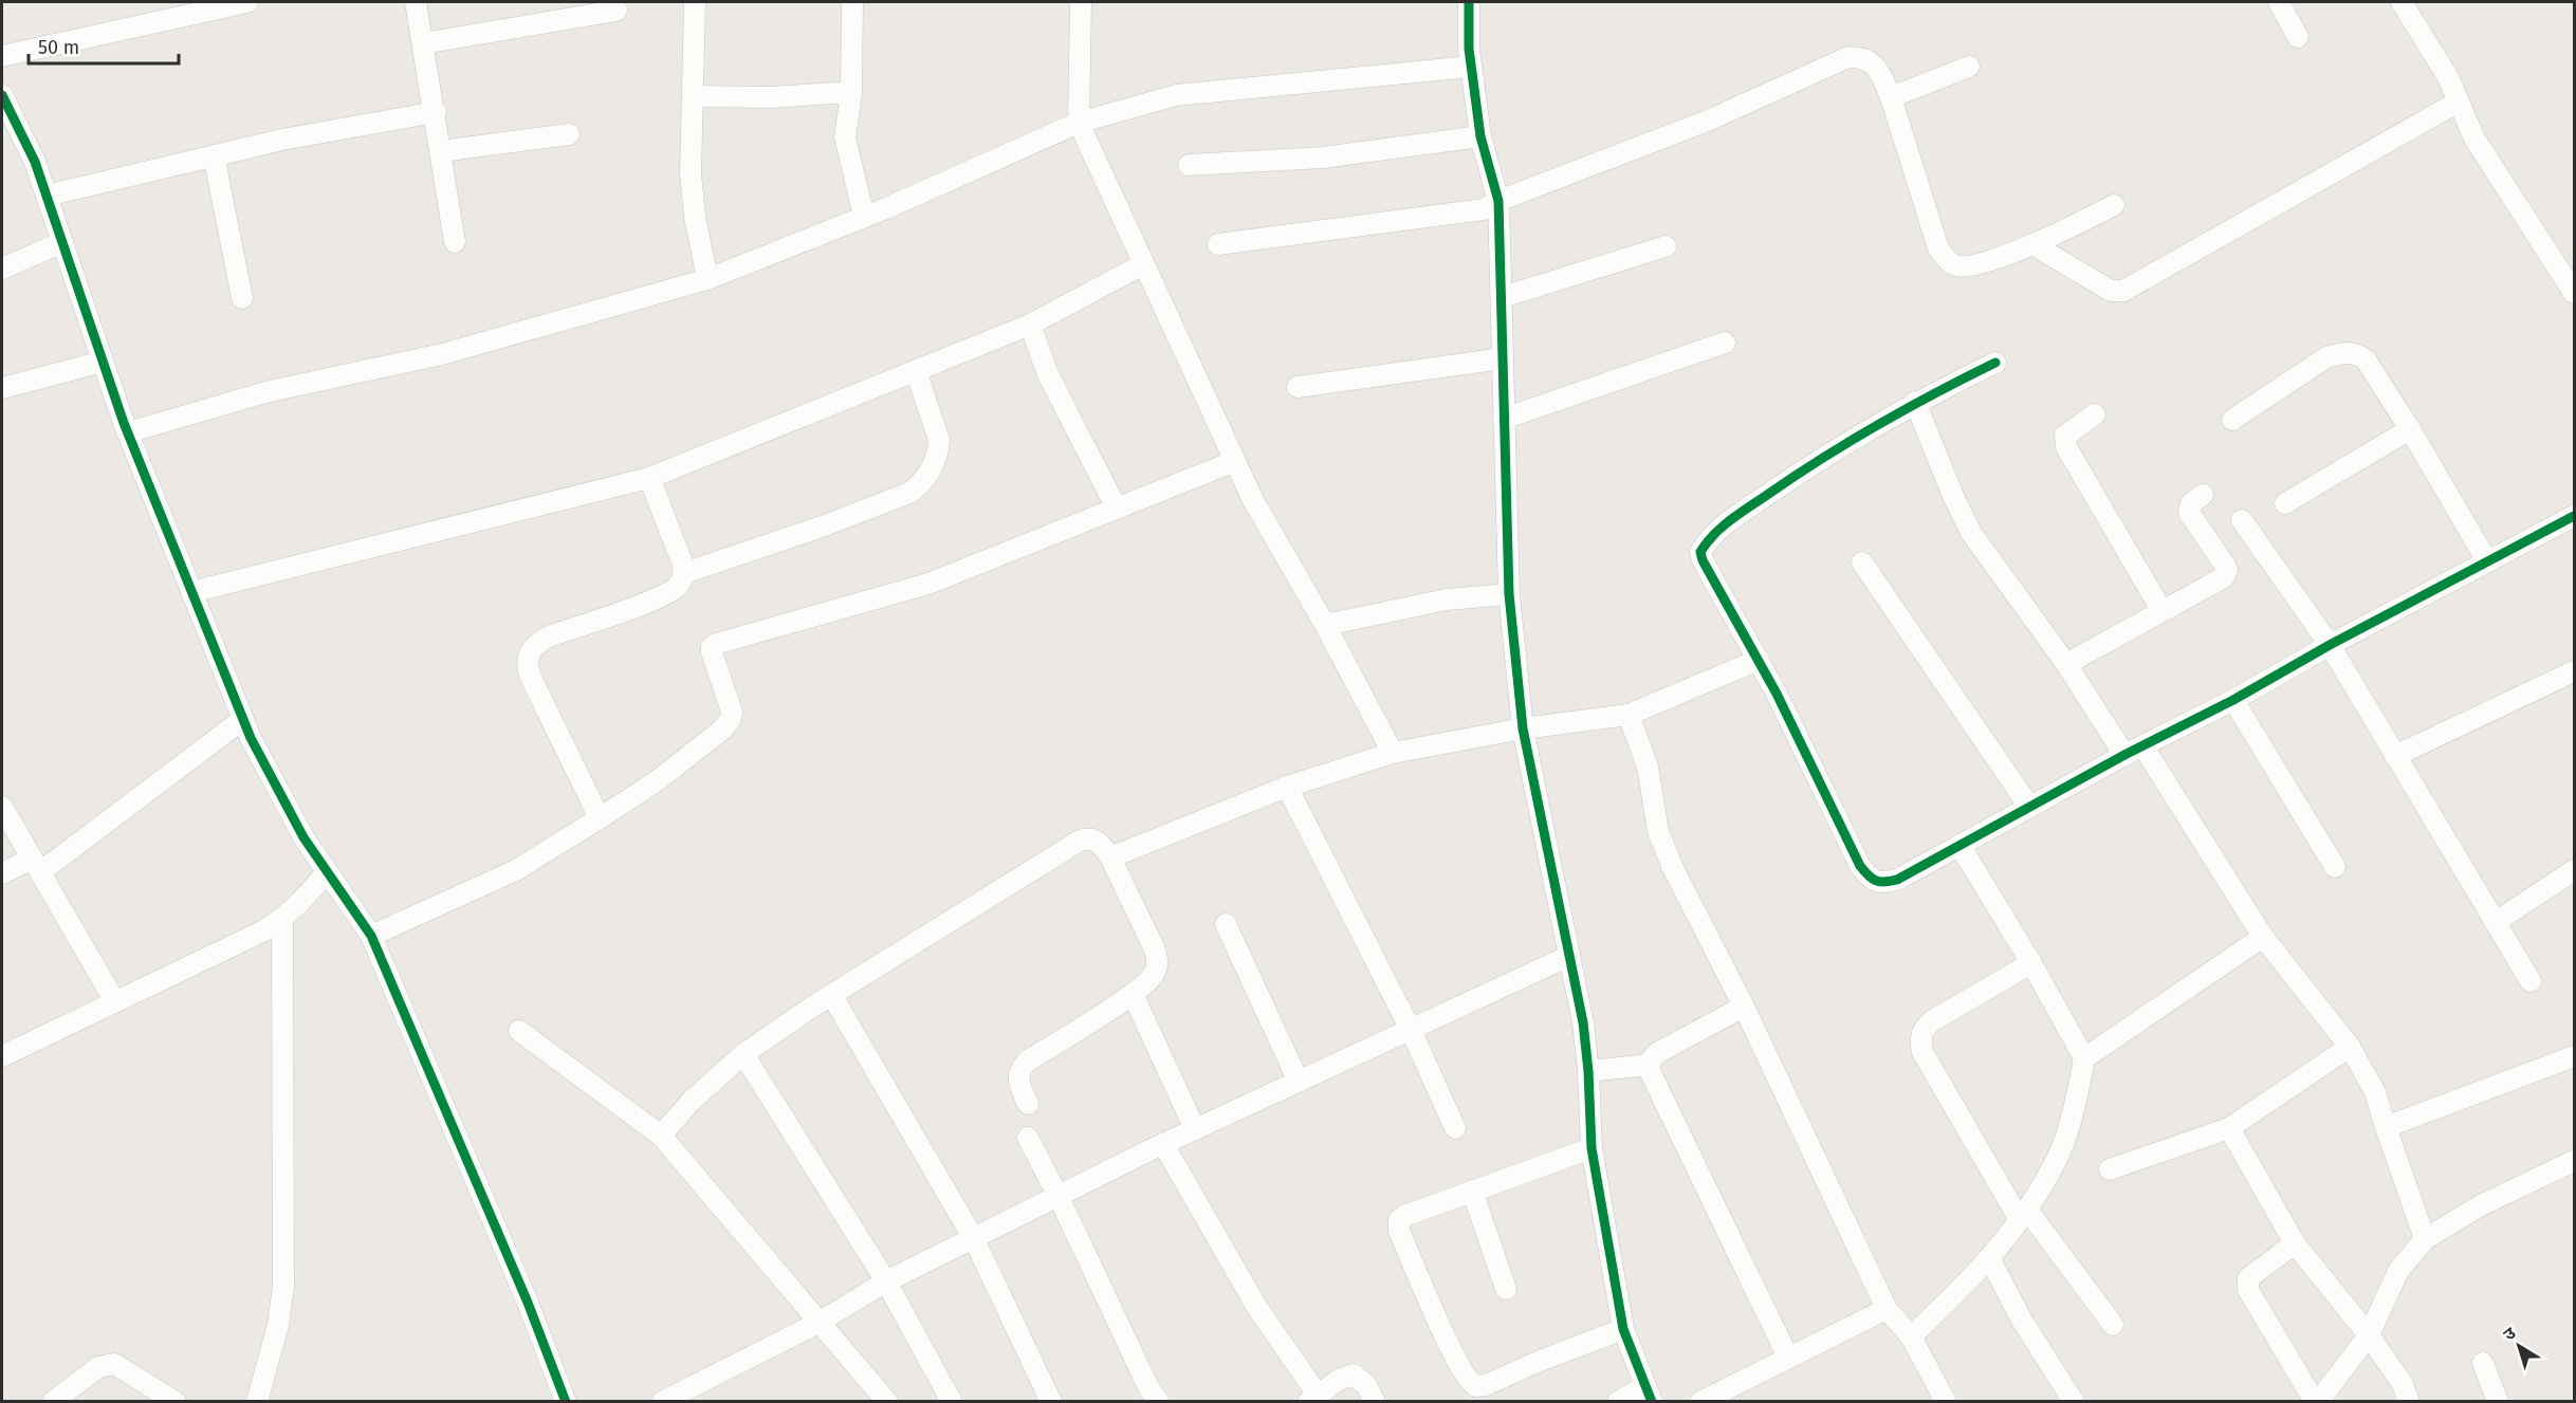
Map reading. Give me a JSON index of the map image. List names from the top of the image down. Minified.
{"scale_bar":"50 m","north":"top left"}
